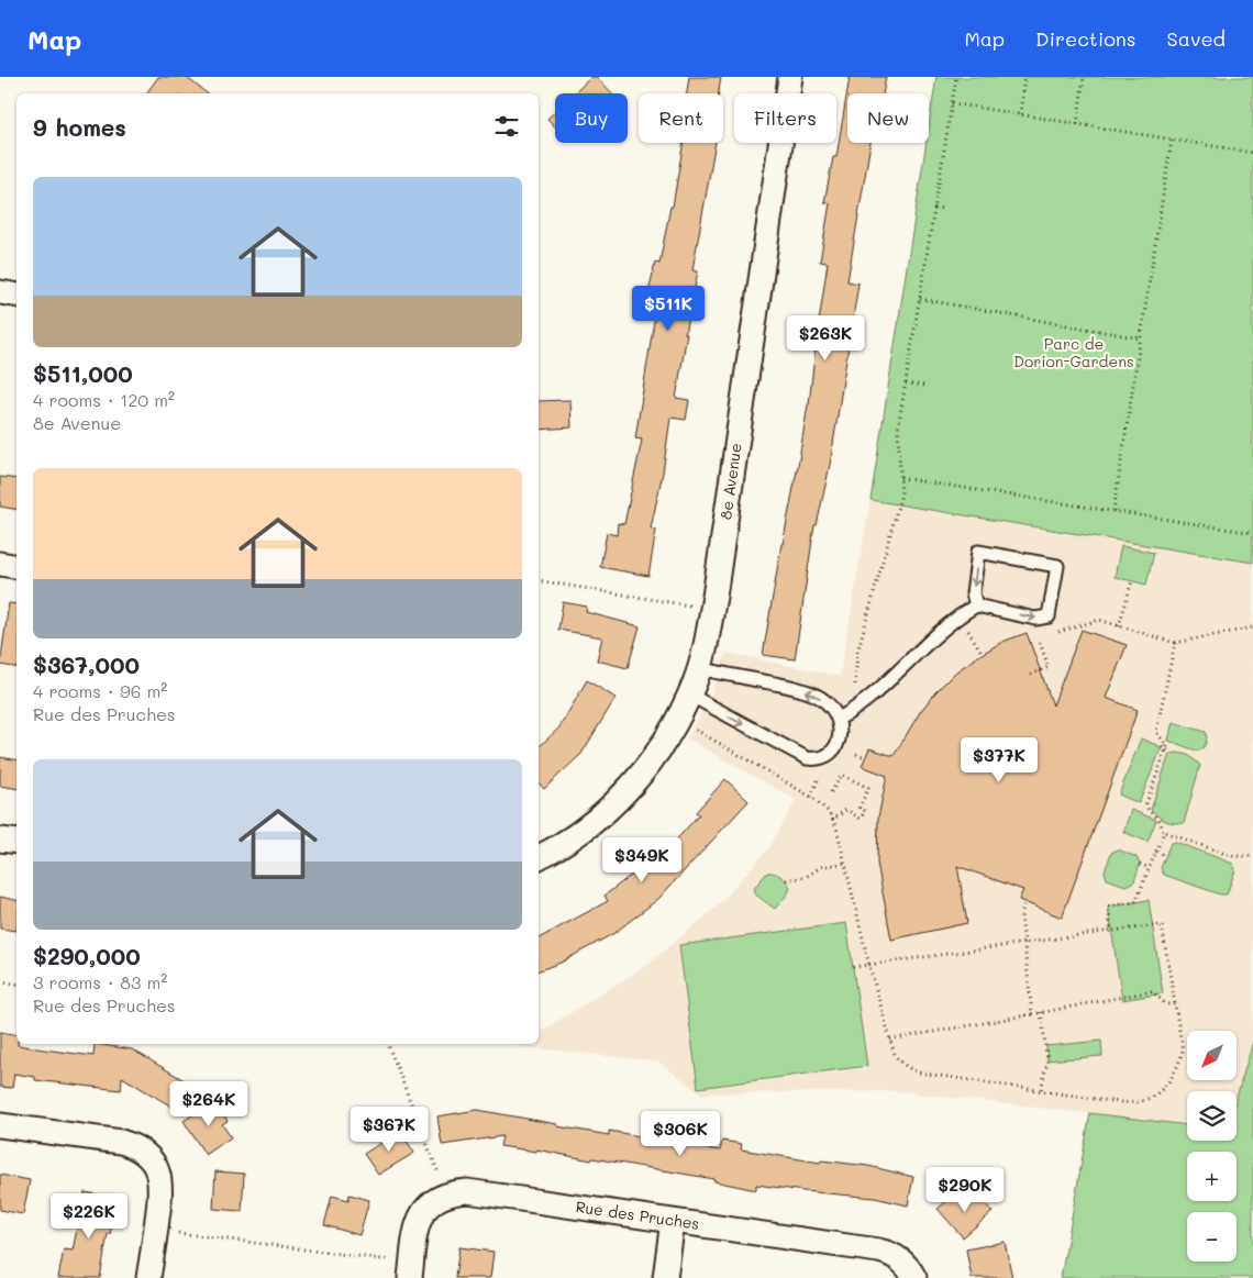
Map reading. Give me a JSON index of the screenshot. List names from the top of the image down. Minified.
{"streets":{"street":["8e Avenue","Rue des Pruches"]},"parks":["Parc de Dorion-Gardens"],"north":"bottom left","page":{"header":"Map","nav":["Map","Directions","Saved"],"chip":["Buy","Rent","Filters","New"],"heading":"9 homes","list":[{"name":"$511,000","note":"4 rooms · 120 m² · 8e Avenue"},{"name":"$367,000","note":"4 rooms · 96 m² · Rue des Pruches"},{"name":"$290,000","note":"3 rooms · 83 m² · Rue des Pruches"}],"price":["$511K","$263K","$377K","$349K","$264K","$367K","$306K","$290K","$226K"],"map_buttons":["+","−"]}}
